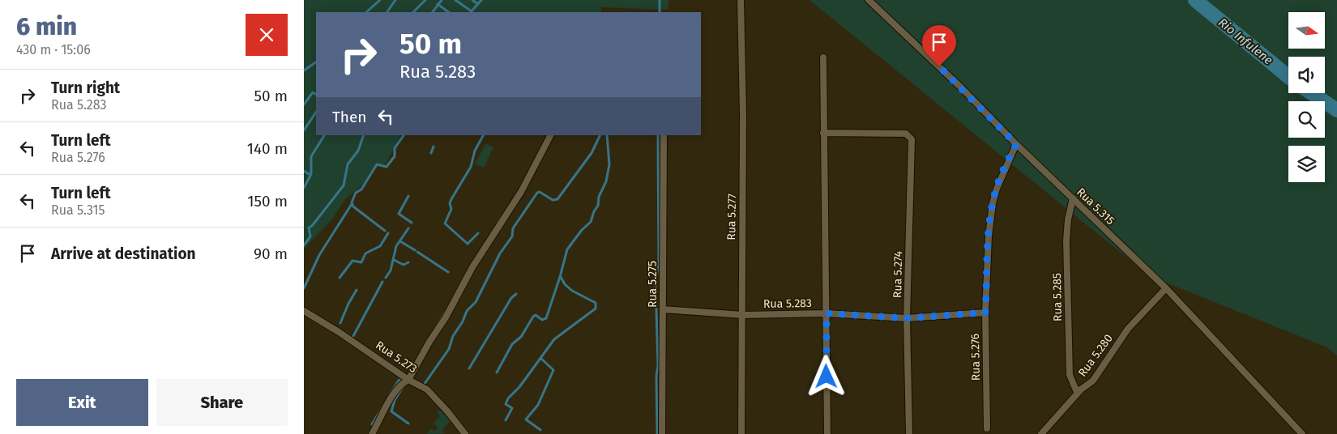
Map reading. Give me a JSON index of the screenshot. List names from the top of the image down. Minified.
{"streets":{"street":["Rua 5.315","Rua 5.277","Rua 5.274","Rua 5.275","Rua 5.285","Rua 5.283","Rua 5.280","Rua 5.273","Rua 5.276"]},"crossings":[["Rua 5.315","Rua 5.285"],["Rua 5.315","Rua 5.280"],["Rua 5.315","Rua 5.276"],["Rua 5.277","Rua 5.283"],["Rua 5.274","Rua 5.283"],["Rua 5.275","Rua 5.283"],["Rua 5.285","Rua 5.280"],["Rua 5.283","Rua 5.276"]],"water":["Rio Infulene"],"north":"right","page":{"heading":["6 min","430 m · 15:06"],"turn":["50 m","Rua 5.283"],"list":[{"name":"Turn right","note":"Rua 5.283","value":"50 m"},{"name":"Turn left","note":"Rua 5.276","value":"140 m"},{"name":"Turn left","note":"Rua 5.315","value":"150 m"},{"name":"Arrive at destination","value":"90 m"}],"then":"Then","buttons":["Exit","Share"]}}
